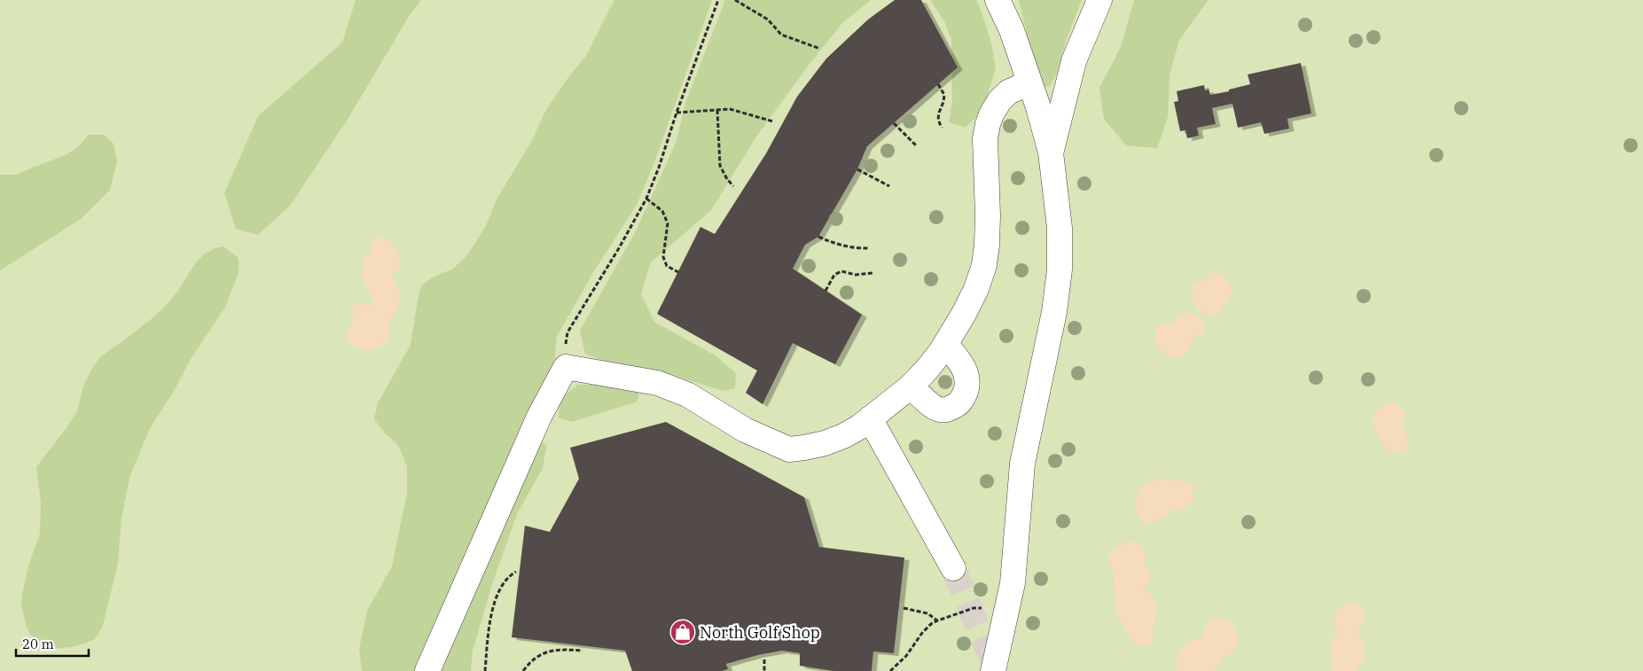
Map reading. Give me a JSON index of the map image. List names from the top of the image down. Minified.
{"places":{"shop":["North Golf Shop"]},"scale_bar":"20 m"}
